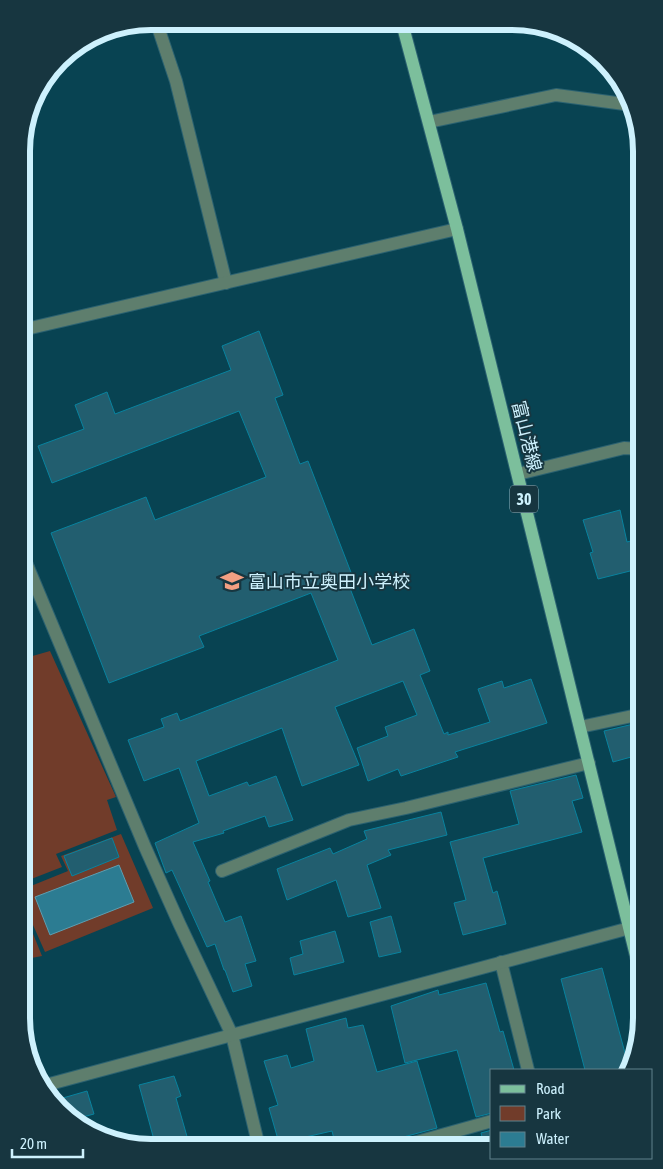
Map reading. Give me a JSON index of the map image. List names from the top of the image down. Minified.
{"streets":{"main road":["富山港線","30"]},"places":{"school or university":["富山市立奥田小学校"]},"legend":["Road","Park","Water"],"scale_bar":"20 m"}
